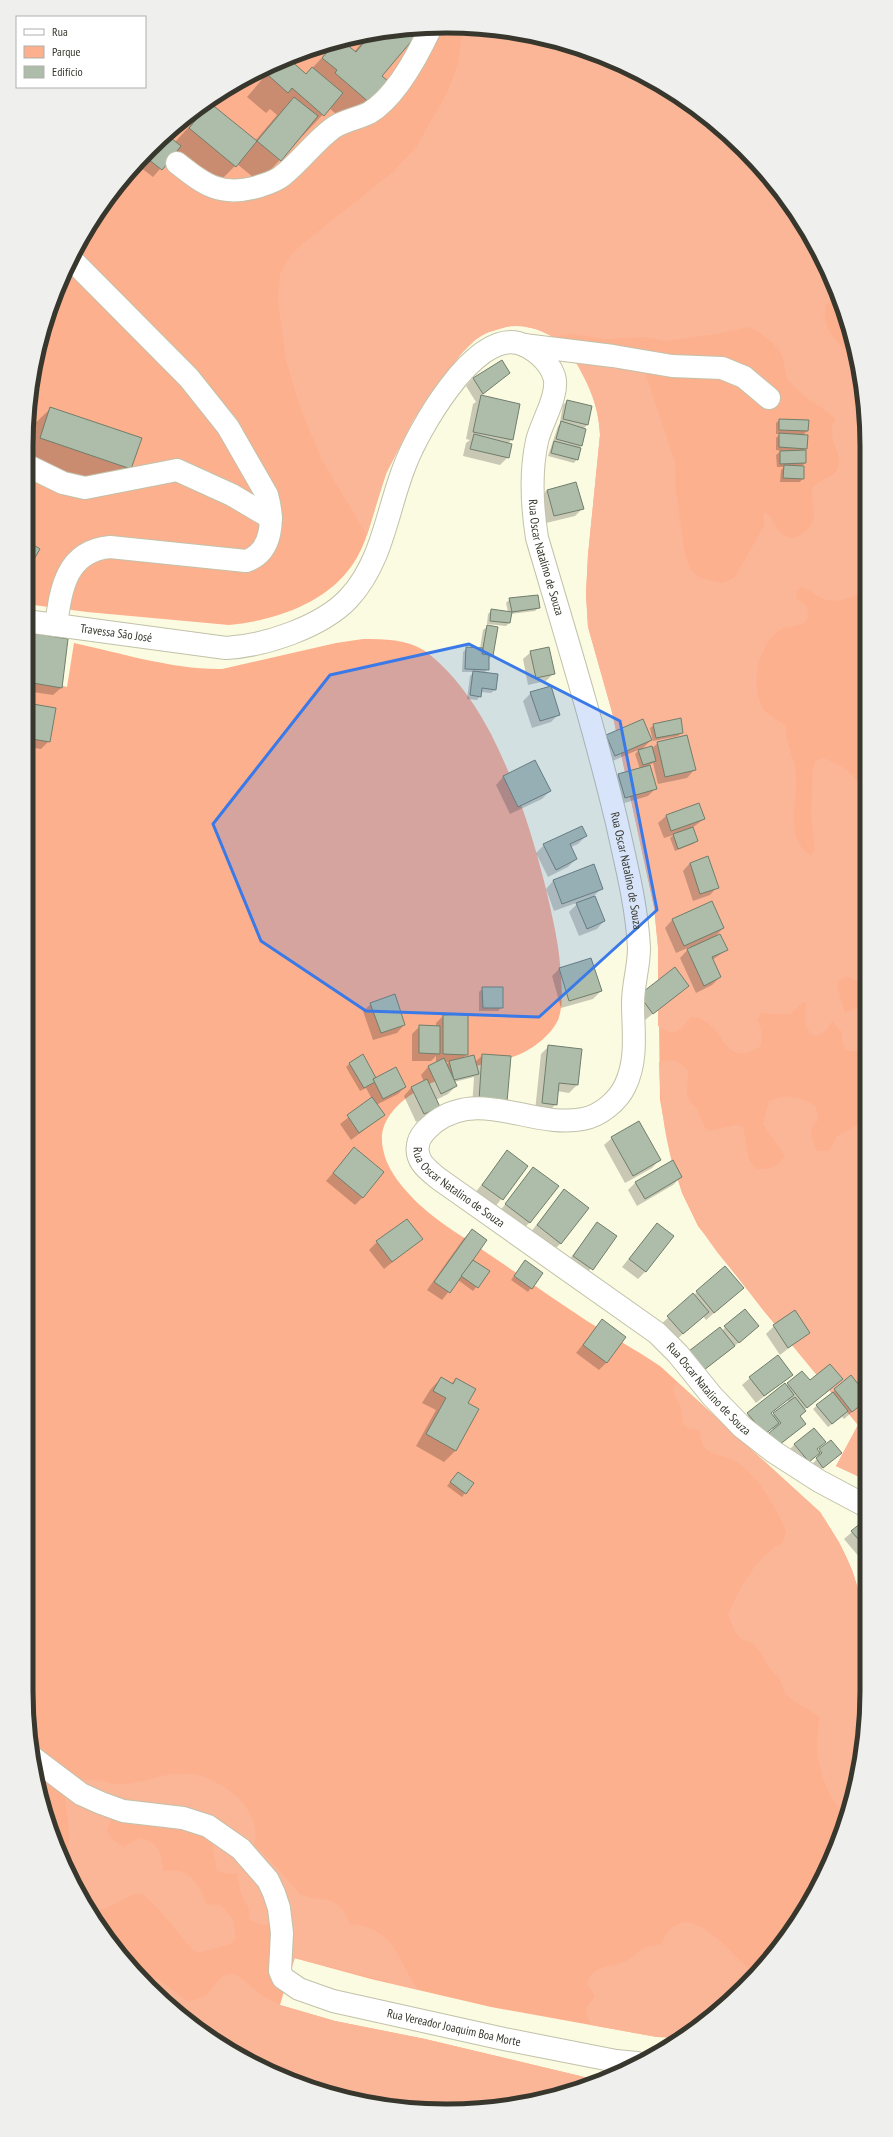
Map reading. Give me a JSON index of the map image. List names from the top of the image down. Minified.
{"streets":{"street":["Rua Oscar Natalino de Souza","Travessa São José","Rua Vereador Joaquim Boa Morte"]},"crossings":[["Rua Oscar Natalino de Souza","Travessa São José"]],"legend":["Rua","Parque","Edifício"]}
